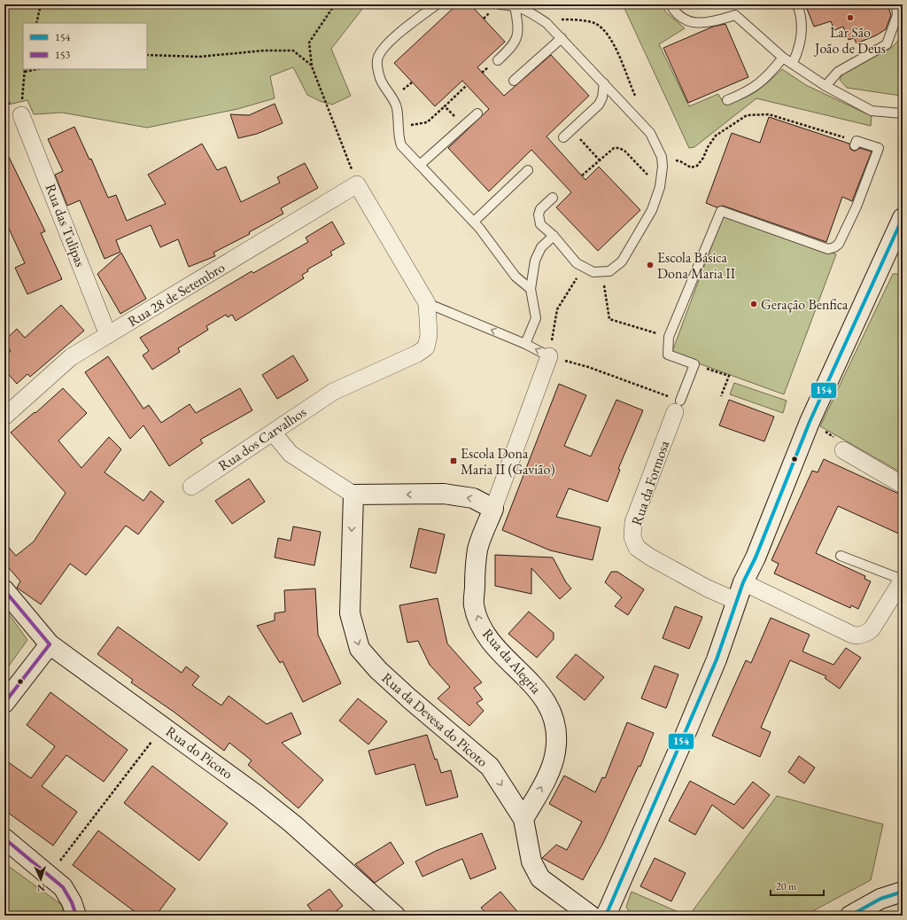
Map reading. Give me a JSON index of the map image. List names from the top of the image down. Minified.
{"streets":{"street":["Rua das Tulipas","Rua 28 de Setembro","Rua dos Carvalhos","Rua da Formosa","Rua da Alegria","Rua da Devesa do Picoto","Rua do Picoto"]},"crossings":[["Rua das Tulipas","Rua 28 de Setembro"],["Rua da Alegria","Rua da Devesa do Picoto"]],"one_way":["Rua da Alegria","Rua da Devesa do Picoto"],"places":{"other":["Lar São João de Deus","Escola Básica Dona Maria II","Geração Benfica"],"transit":["Escola Dona Maria II (Gavião)"]},"lines":["transit line 154","transit line 153"],"legend":["154","153"],"scale_bar":"20 m","north":"bottom"}
